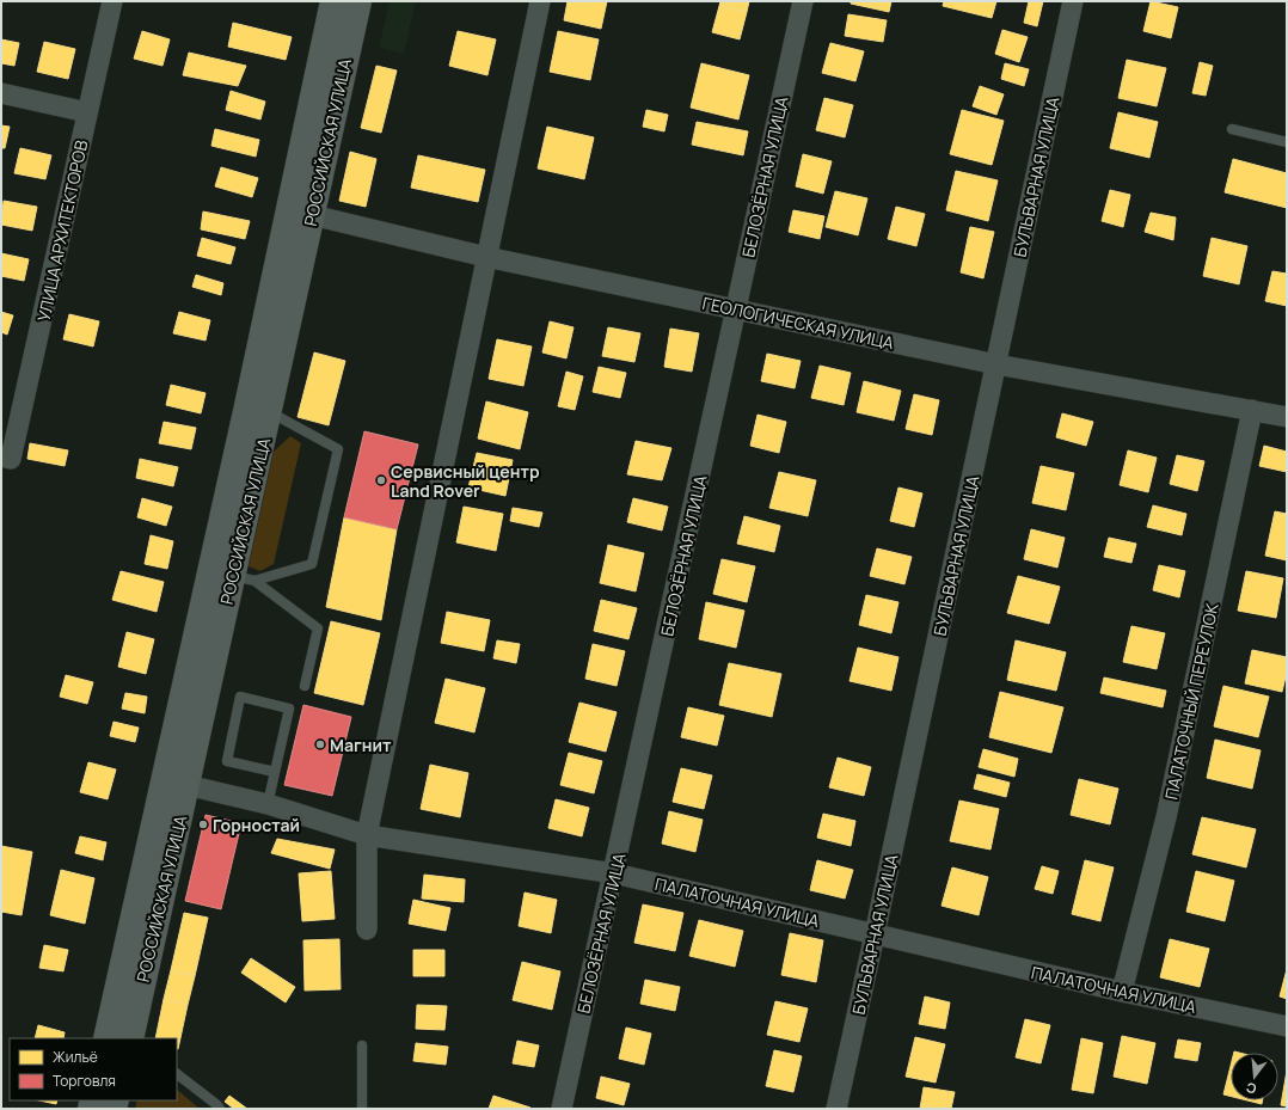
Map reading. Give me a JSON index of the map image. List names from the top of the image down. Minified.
{"streets":{"main road":["РОССИЙСКАЯ УЛИЦА"],"street":["БЕЛОЗЁРНАЯ УЛИЦА","БУЛЬВАРНАЯ УЛИЦА","УЛИЦА АРХИТЕКТОРОВ","ГЕОЛОГИЧЕСКАЯ УЛИЦА","ПАЛАТОЧНЫЙ ПЕРЕУЛОК","ПАЛАТОЧНАЯ УЛИЦА"]},"crossings":[["РОССИЙСКАЯ УЛИЦА","ГЕОЛОГИЧЕСКАЯ УЛИЦА"],["РОССИЙСКАЯ УЛИЦА","ПАЛАТОЧНАЯ УЛИЦА"],["БЕЛОЗЁРНАЯ УЛИЦА","ГЕОЛОГИЧЕСКАЯ УЛИЦА"],["БЕЛОЗЁРНАЯ УЛИЦА","ПАЛАТОЧНАЯ УЛИЦА"],["БУЛЬВАРНАЯ УЛИЦА","ГЕОЛОГИЧЕСКАЯ УЛИЦА"],["БУЛЬВАРНАЯ УЛИЦА","ПАЛАТОЧНАЯ УЛИЦА"],["ГЕОЛОГИЧЕСКАЯ УЛИЦА","ПАЛАТОЧНЫЙ ПЕРЕУЛОК"],["ПАЛАТОЧНЫЙ ПЕРЕУЛОК","ПАЛАТОЧНАЯ УЛИЦА"]],"places":["Сервисный центр Land Rover","Магнит","Горностай"],"legend":["Жильё","Торговля"],"north":"bottom"}
